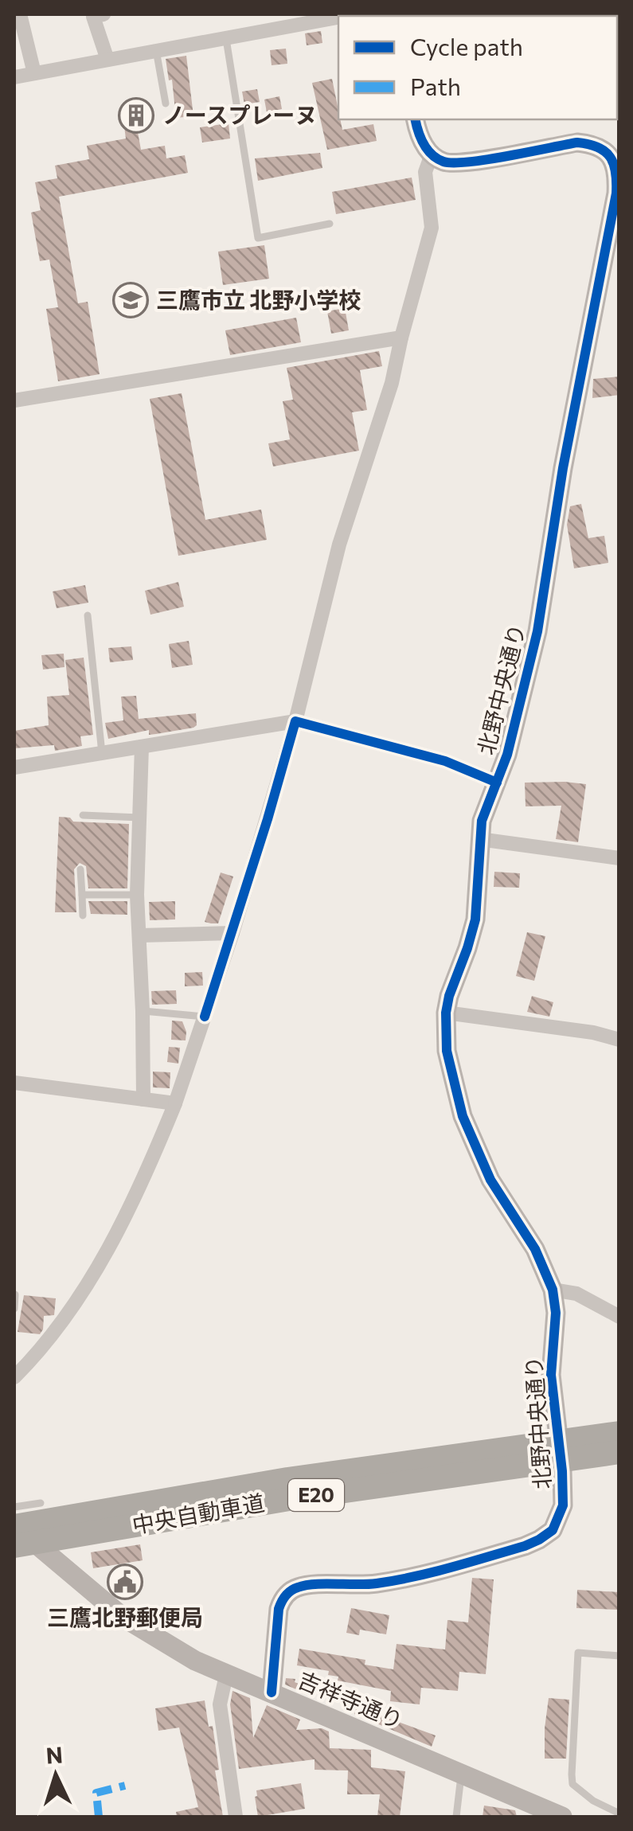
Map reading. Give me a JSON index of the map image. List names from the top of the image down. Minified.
{"streets":{"highway":["E20","中央自動車道"],"street":["北野中央通り","吉祥寺通り"]},"crossings":[["北野中央通り","吉祥寺通り"],["中央自動車道","吉祥寺通り"]],"places":{"building":["ノースプレーヌ"],"school or university":["三鷹市立 北野小学校"],"public building":["三鷹北野郵便局"]},"legend":["Cycle path","Path"],"north":"top"}
